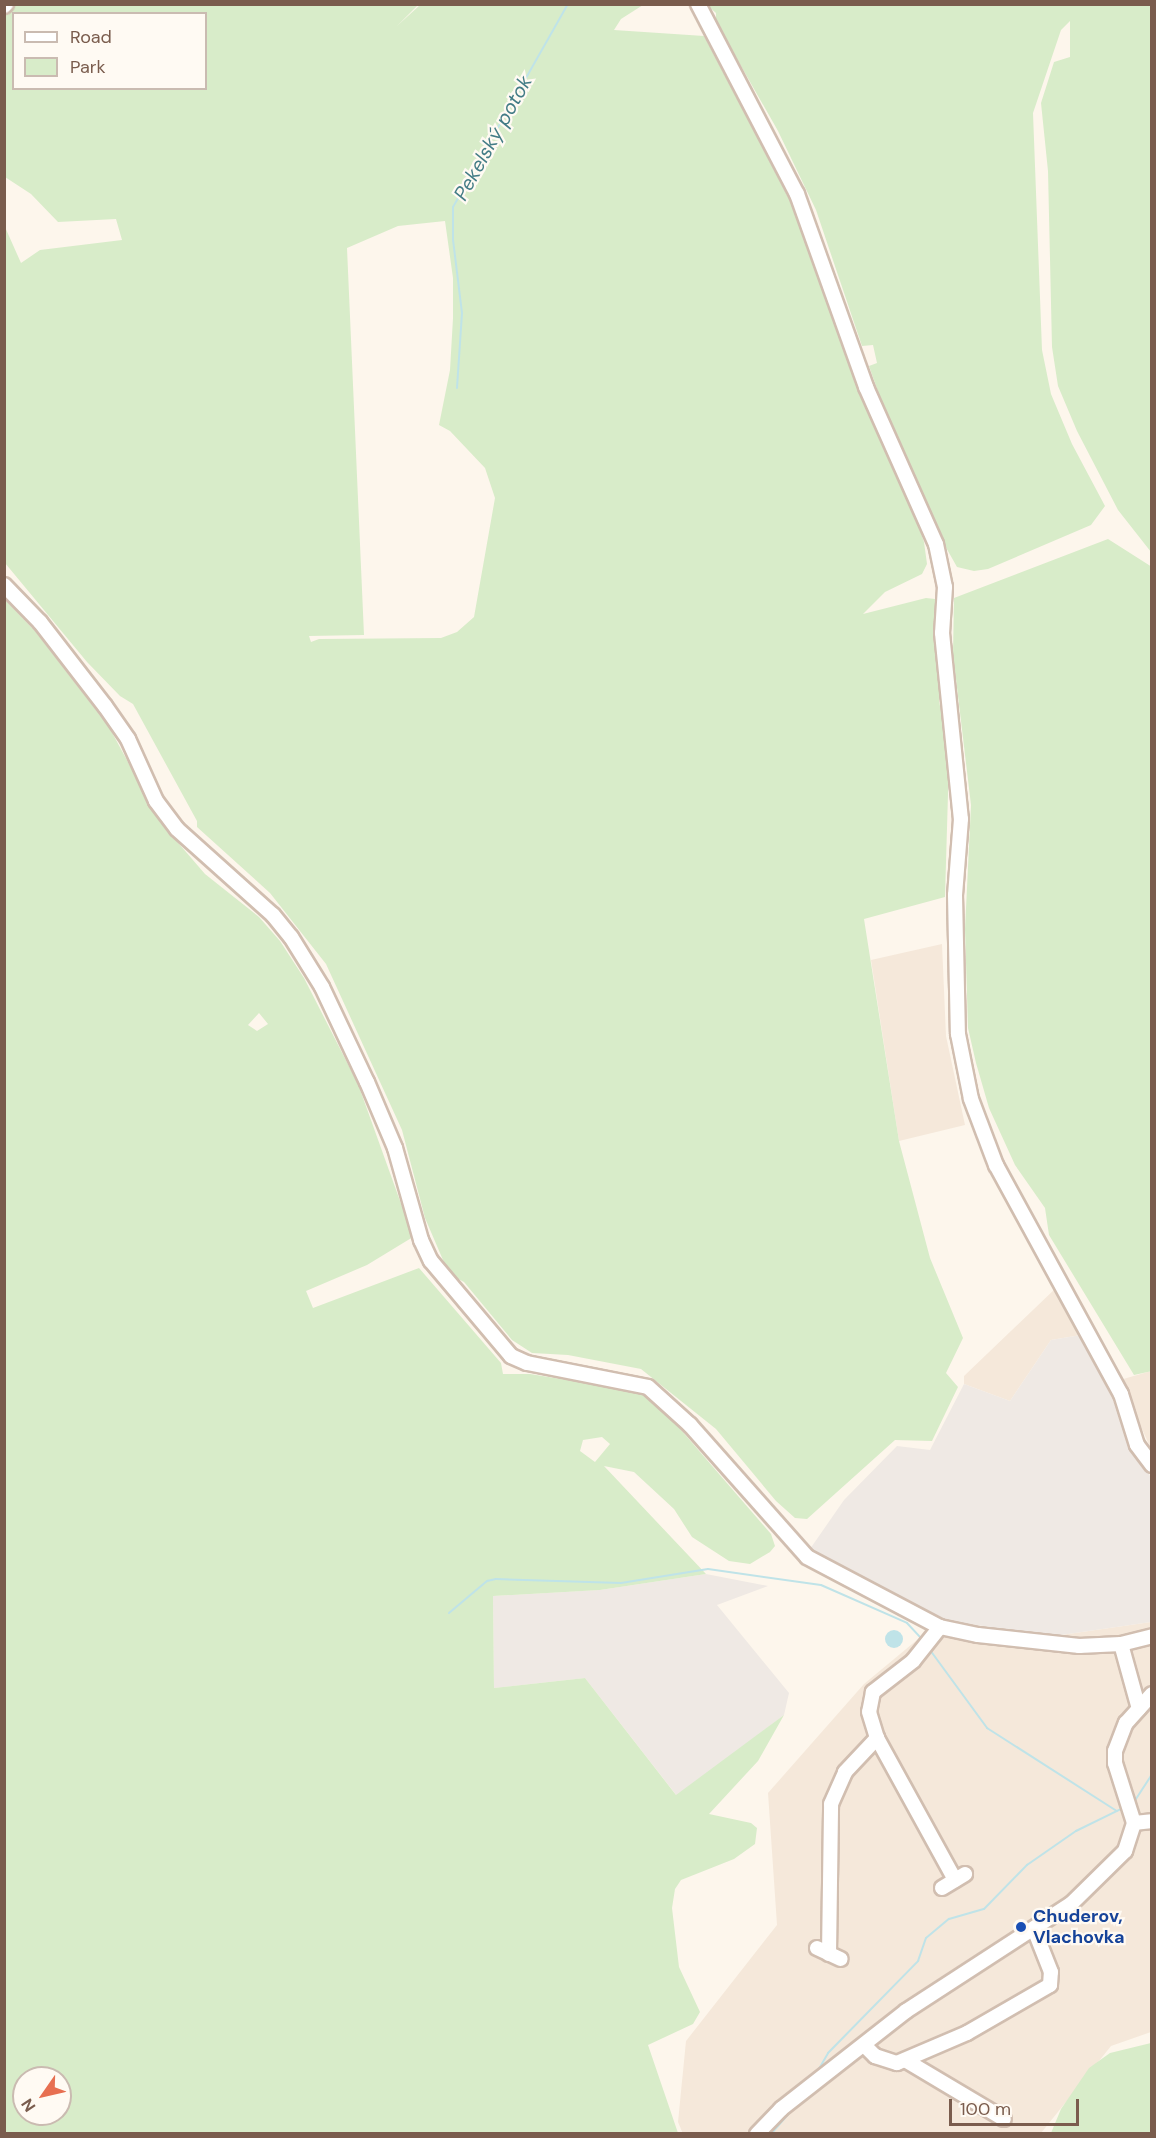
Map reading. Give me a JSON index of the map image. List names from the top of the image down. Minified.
{"water":["Pekelský potok"],"places":["Chuderov, Vlachovka"],"legend":["Road","Park"],"scale_bar":"100 m","north":"bottom left"}
